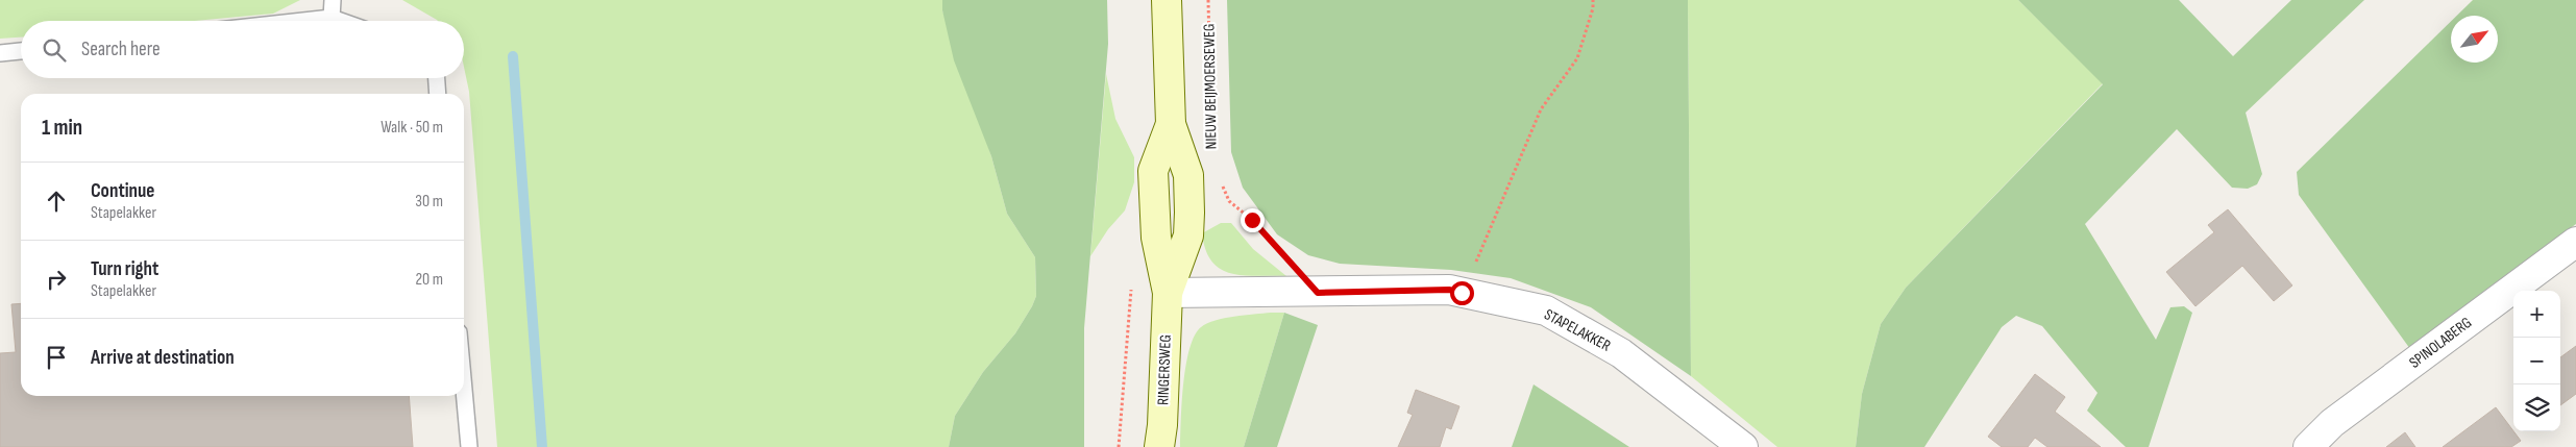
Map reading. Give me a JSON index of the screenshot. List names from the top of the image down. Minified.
{"streets":{"main road":["RINGERSWEG"],"street":["STAPELAKKER","SPINOLABERG"],"path":["NIEUW BEIJMOERSEWEG"]},"crossings":[["STAPELAKKER","RINGERSWEG"]],"north":"top right","page":{"search":"Search here","heading":["1 min","Walk · 50 m"],"list":[["Continue","Stapelakker","30 m"],["Turn right","Stapelakker","20 m"],"Arrive at destination"],"map_buttons":["+","−"]}}
